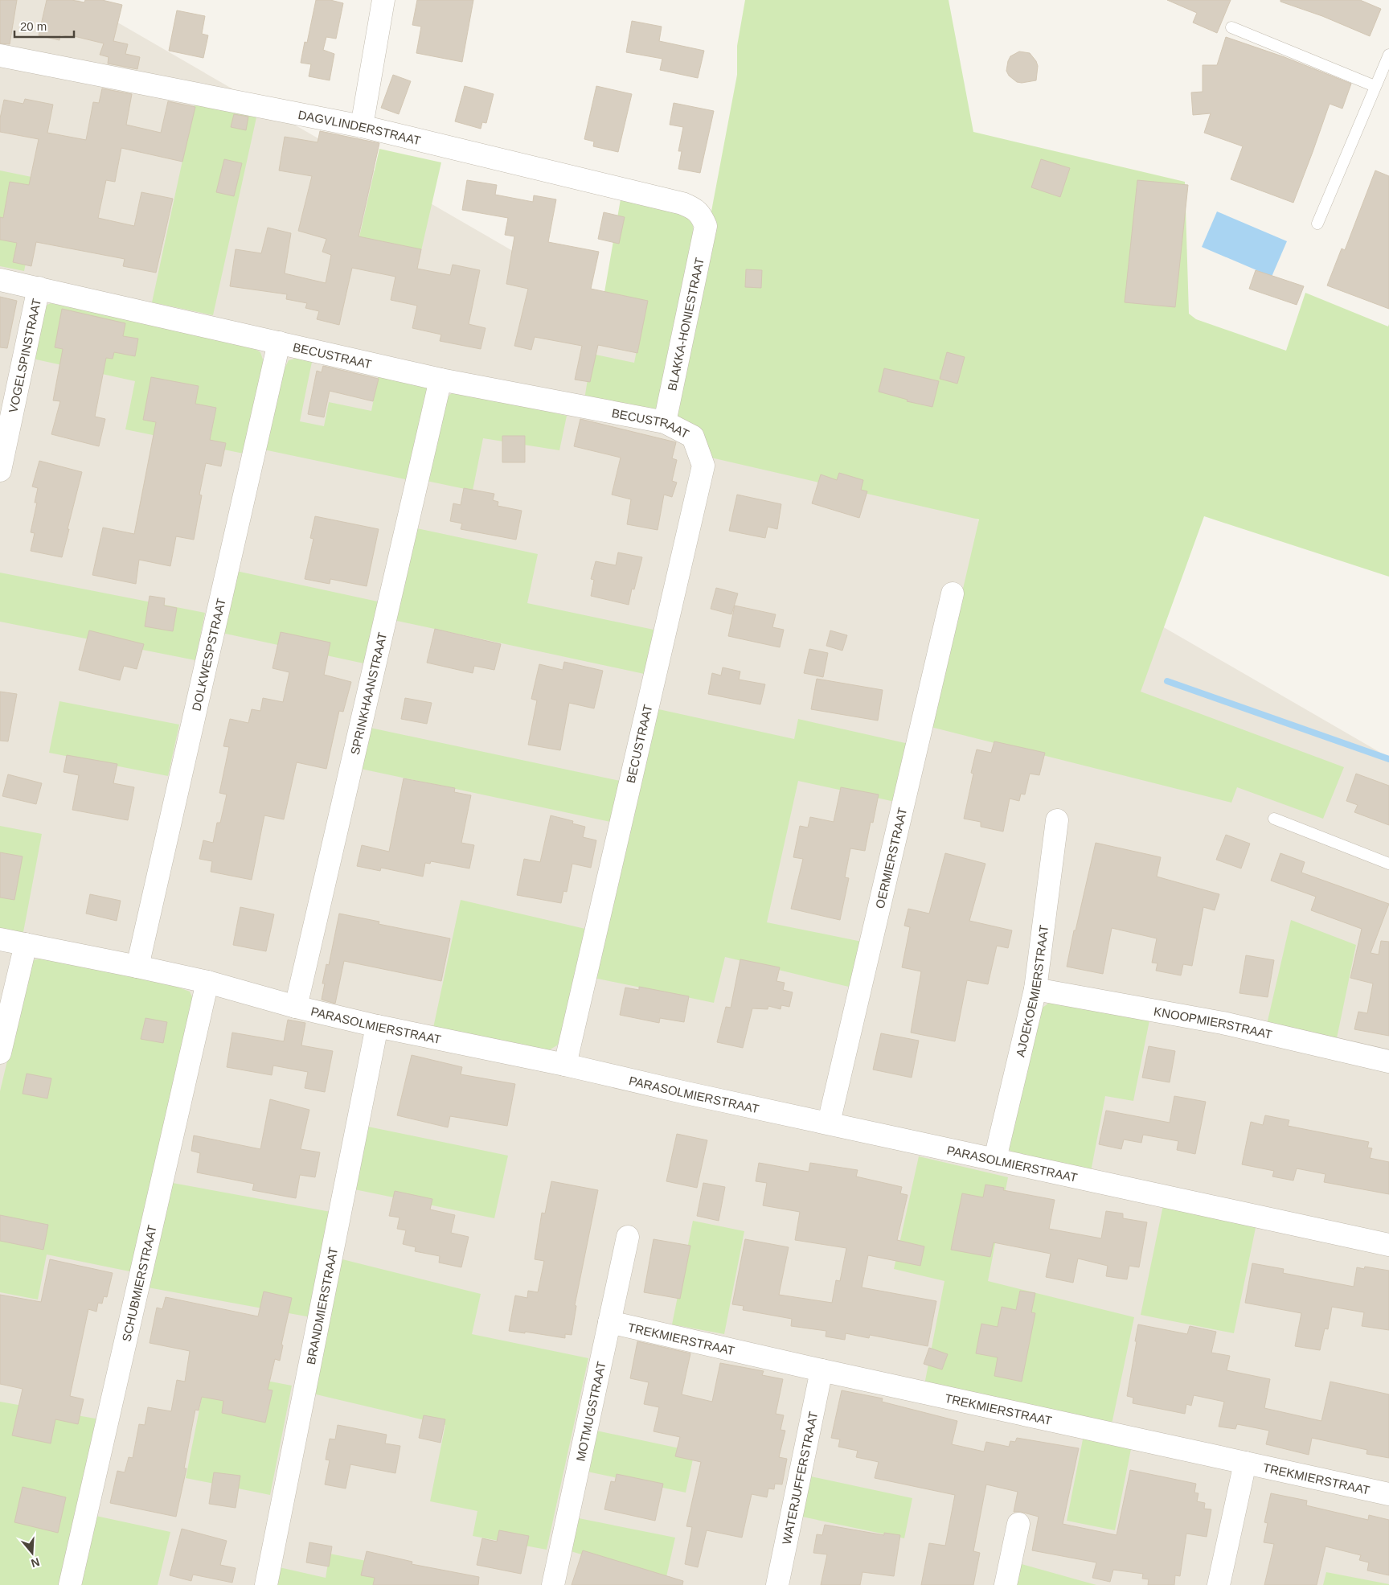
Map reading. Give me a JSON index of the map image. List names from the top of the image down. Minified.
{"streets":{"street":["DAGVLINDERSTRAAT","BLAKKA-HONIESTRAAT","BECUSTRAAT","VOGELSPINSTRAAT","DOLKWESPSTRAAT","SPRINKHAANSTRAAT","OERMIERSTRAAT","AJOEKOEMIERSTRAAT","KNOOPMIERSTRAAT","PARASOLMIERSTRAAT","SCHUBMIERSTRAAT","BRANDMIERSTRAAT","TREKMIERSTRAAT","MOTMUGSTRAAT","WATERJUFFERSTRAAT"]},"crossings":[["DAGVLINDERSTRAAT","BLAKKA-HONIESTRAAT"],["BLAKKA-HONIESTRAAT","BECUSTRAAT"],["BECUSTRAAT","VOGELSPINSTRAAT"],["BECUSTRAAT","DOLKWESPSTRAAT"],["BECUSTRAAT","SPRINKHAANSTRAAT"],["BECUSTRAAT","PARASOLMIERSTRAAT"],["DOLKWESPSTRAAT","PARASOLMIERSTRAAT"],["SPRINKHAANSTRAAT","PARASOLMIERSTRAAT"],["OERMIERSTRAAT","PARASOLMIERSTRAAT"],["AJOEKOEMIERSTRAAT","KNOOPMIERSTRAAT"],["AJOEKOEMIERSTRAAT","PARASOLMIERSTRAAT"],["PARASOLMIERSTRAAT","SCHUBMIERSTRAAT"],["PARASOLMIERSTRAAT","BRANDMIERSTRAAT"],["TREKMIERSTRAAT","MOTMUGSTRAAT"],["TREKMIERSTRAAT","WATERJUFFERSTRAAT"]],"scale_bar":"20 m","north":"bottom"}
